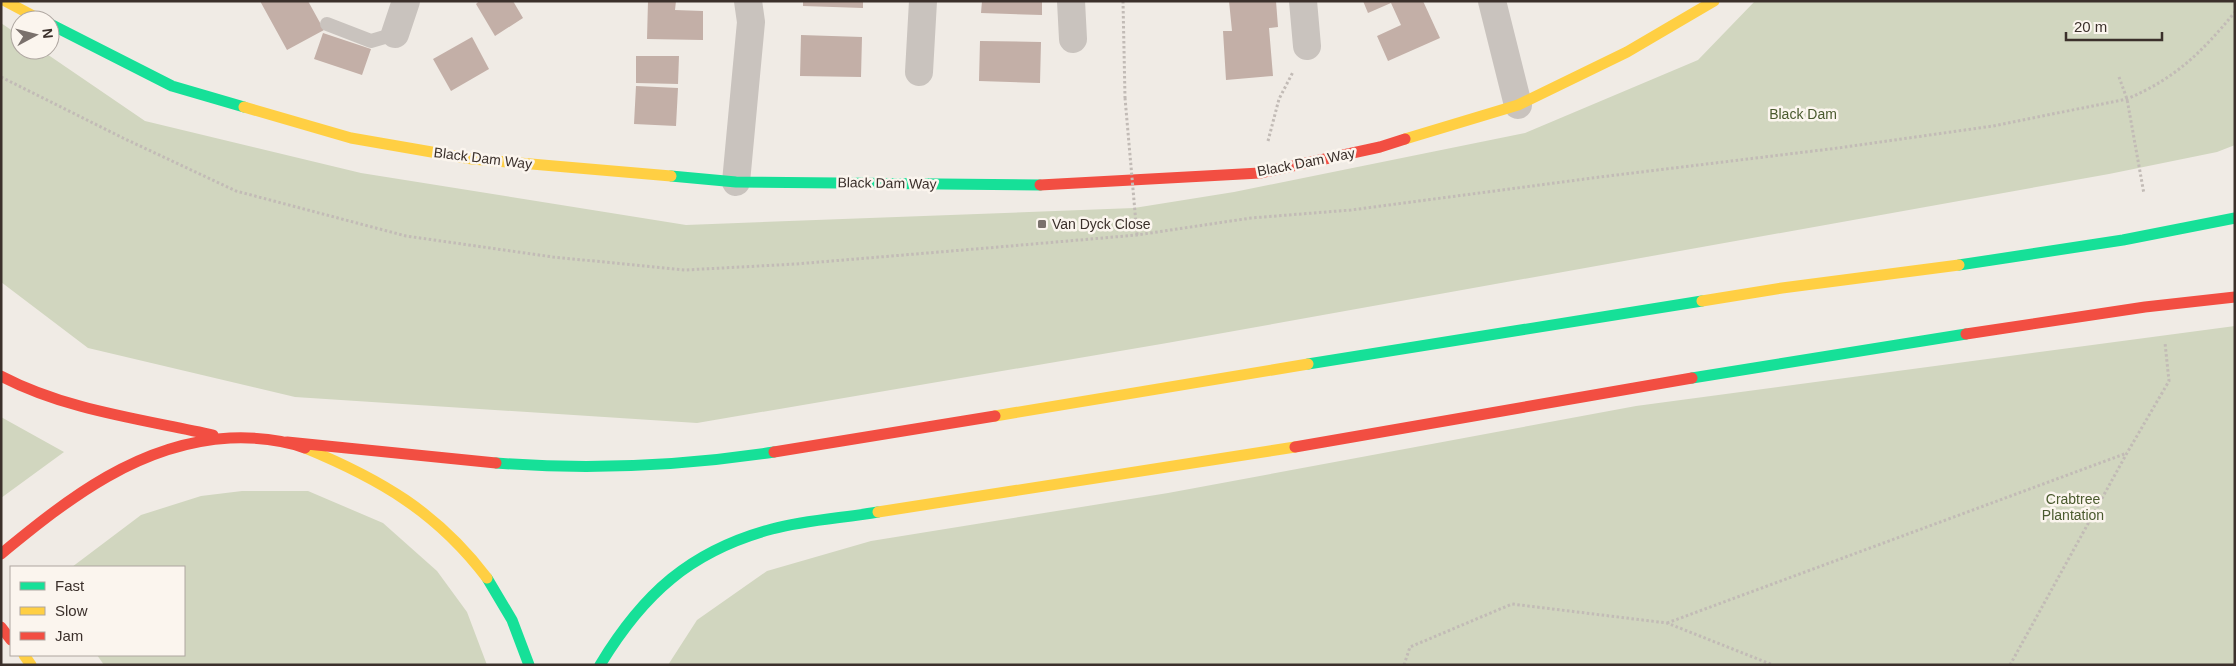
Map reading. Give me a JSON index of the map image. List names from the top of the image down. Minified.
{"streets":{"main road":["Black Dam Way"]},"parks":["Black Dam","Crabtree Plantation"],"places":{"transit":["Van Dyck Close"]},"legend":["Fast","Slow","Jam"],"scale_bar":"20 m","north":"right"}
